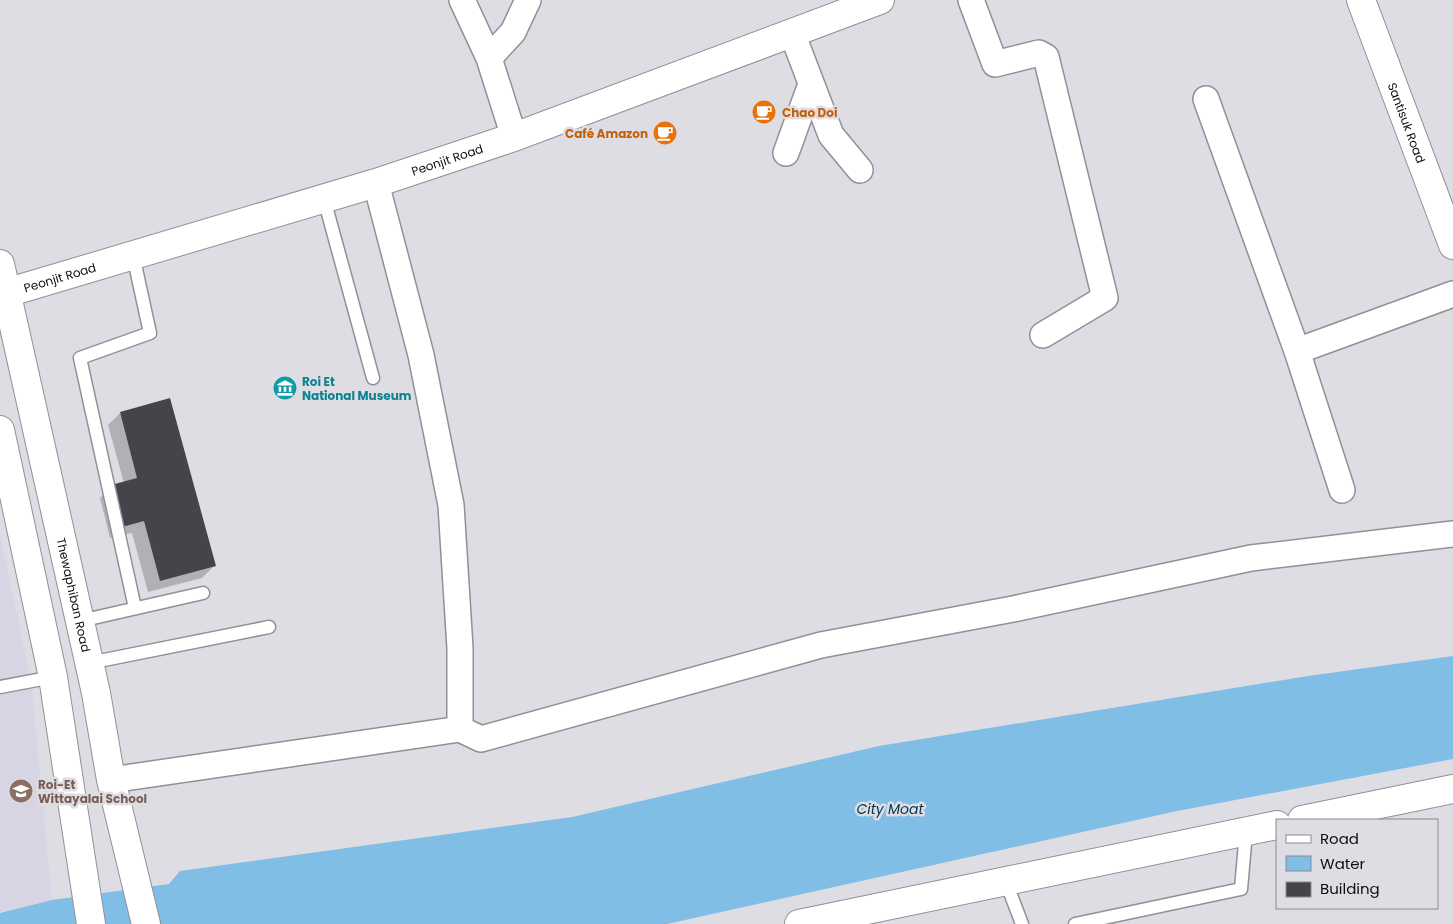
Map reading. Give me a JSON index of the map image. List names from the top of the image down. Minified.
{"streets":{"street":["Santisuk Road","Peonjit Road","Thewaphiban Road"]},"crossings":[["Peonjit Road","Thewaphiban Road"]],"water":["City Moat"],"places":{"cafe":["Chao Doi","Café Amazon"],"museum":["Roi Et National Museum"],"school or university":["Roi-Et Wittayalai School"]},"legend":["Road","Water","Building"]}
